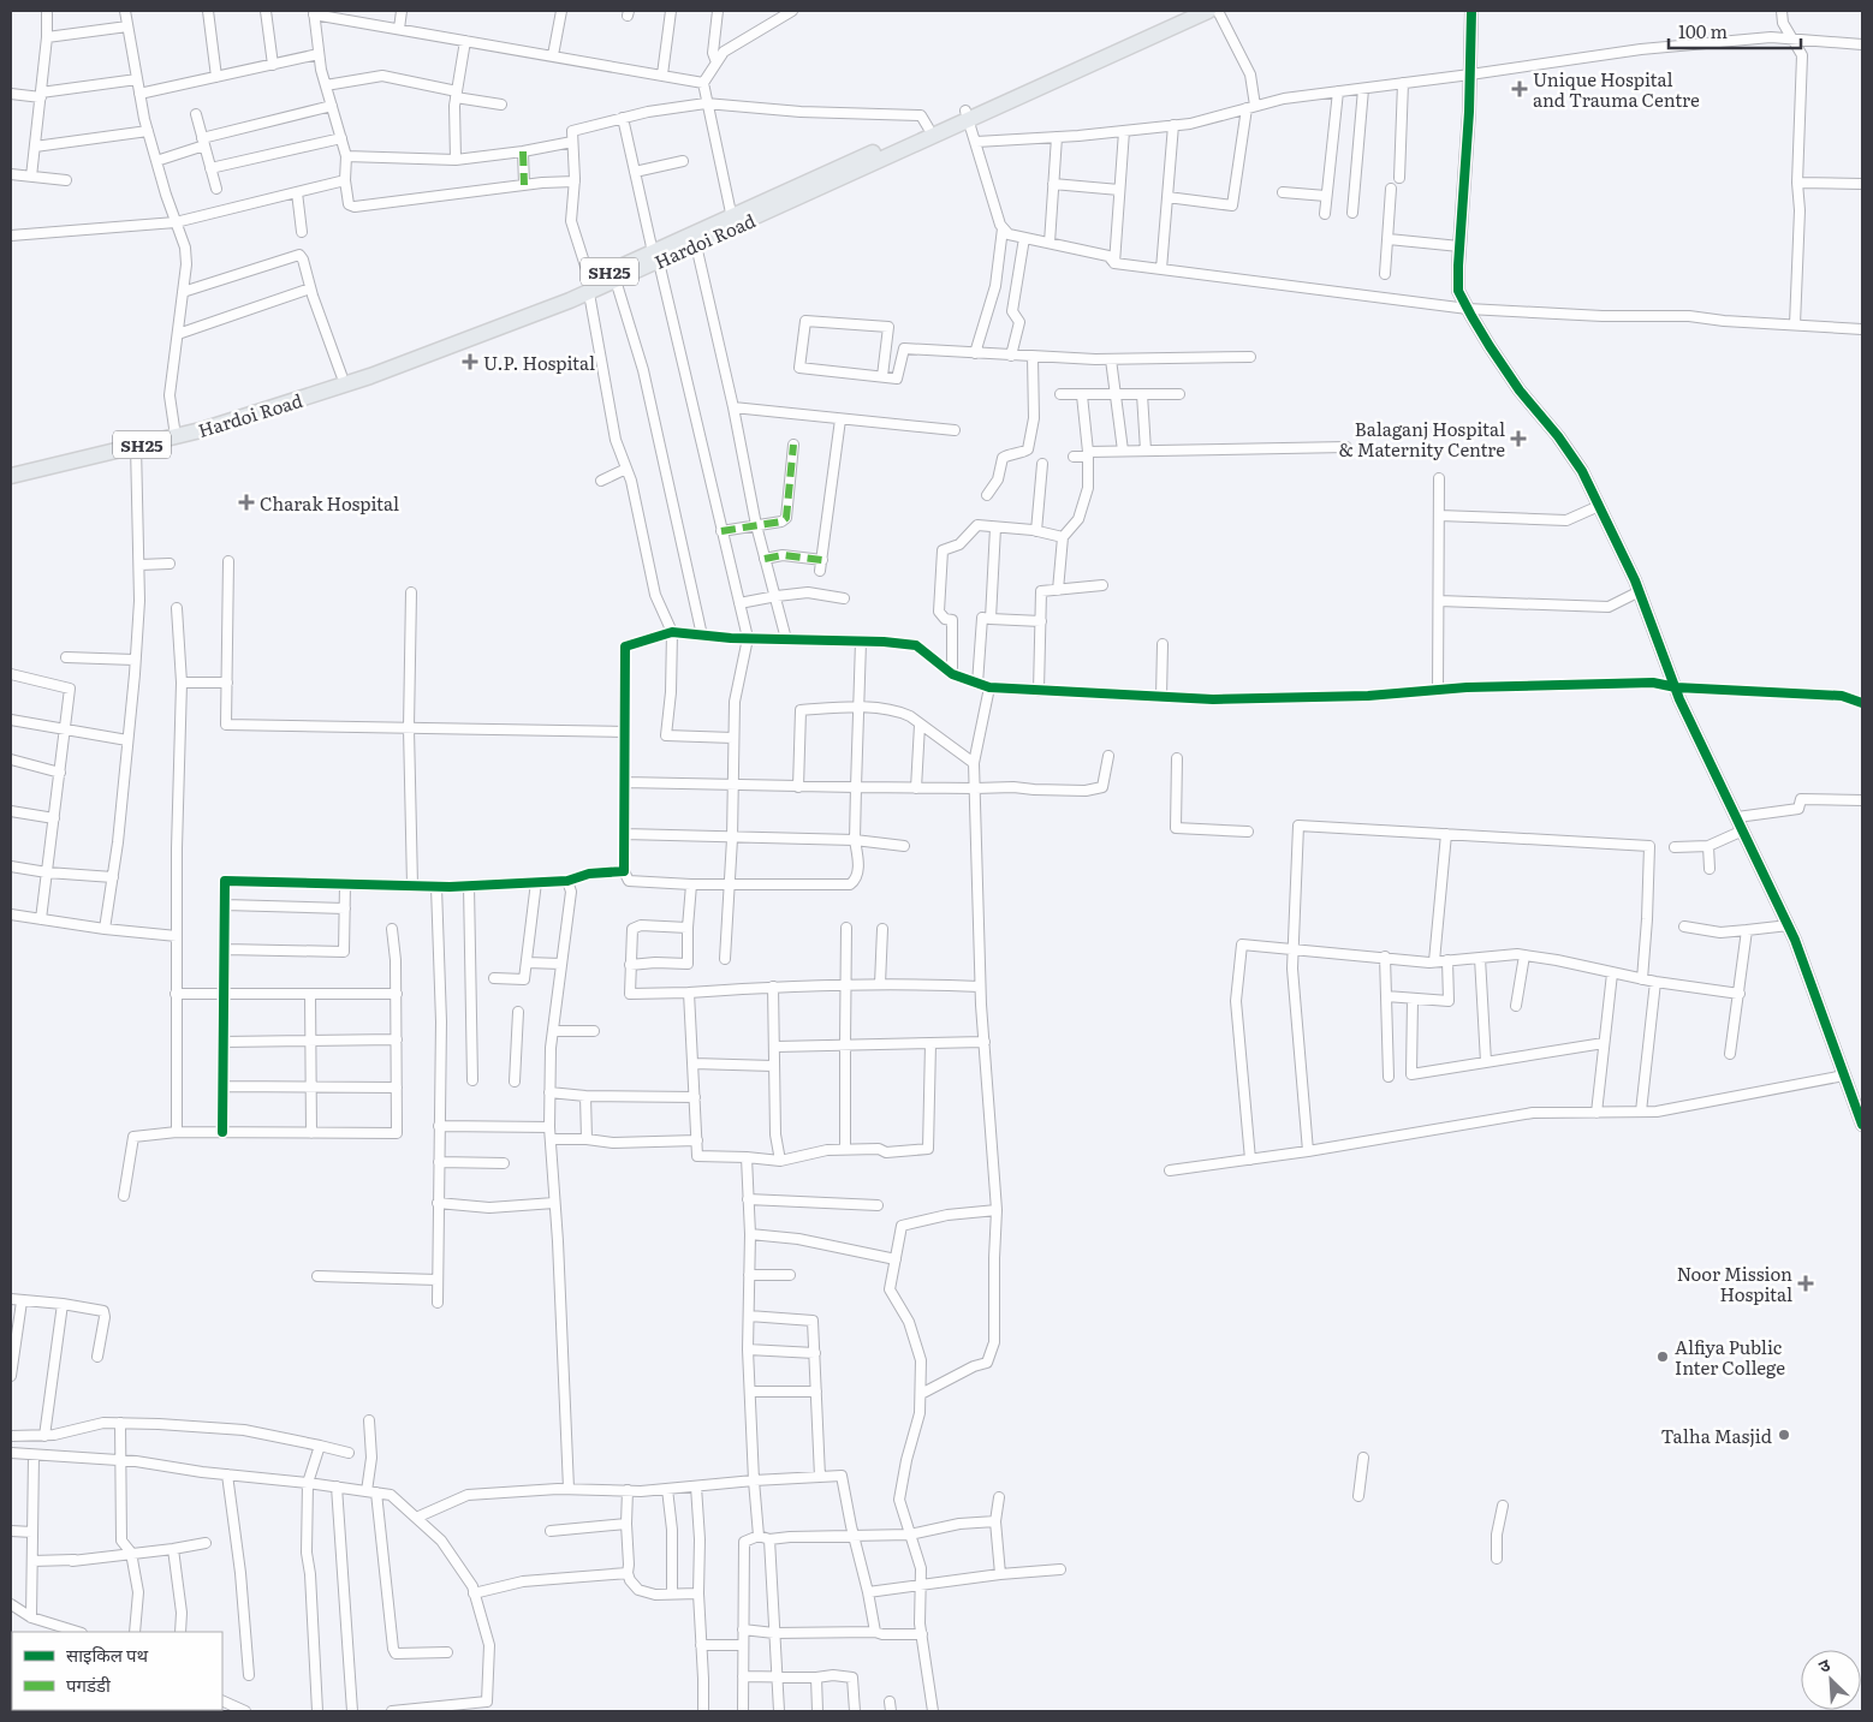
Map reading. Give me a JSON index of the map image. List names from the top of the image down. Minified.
{"streets":{"main road":["Hardoi Road","SH25"]},"places":{"health":["Unique Hospital and Trauma Centre","U.P. Hospital","Balaganj Hospital & Maternity Centre","Charak Hospital","Noor Mission Hospital"],"other":["Alfiya Public Inter College","Talha Masjid"]},"legend":["साइकिल पथ","पगडंडी"],"scale_bar":"100 m","north":"top left"}
